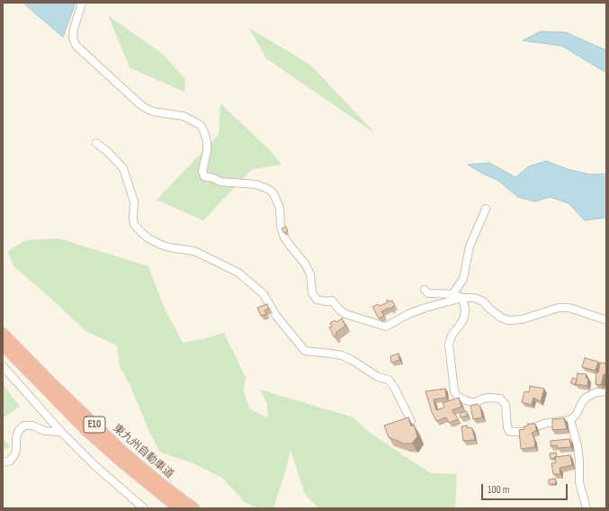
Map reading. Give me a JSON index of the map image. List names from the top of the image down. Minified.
{"streets":{"highway":["E10","東九州自動車道"]},"scale_bar":"100 m"}
